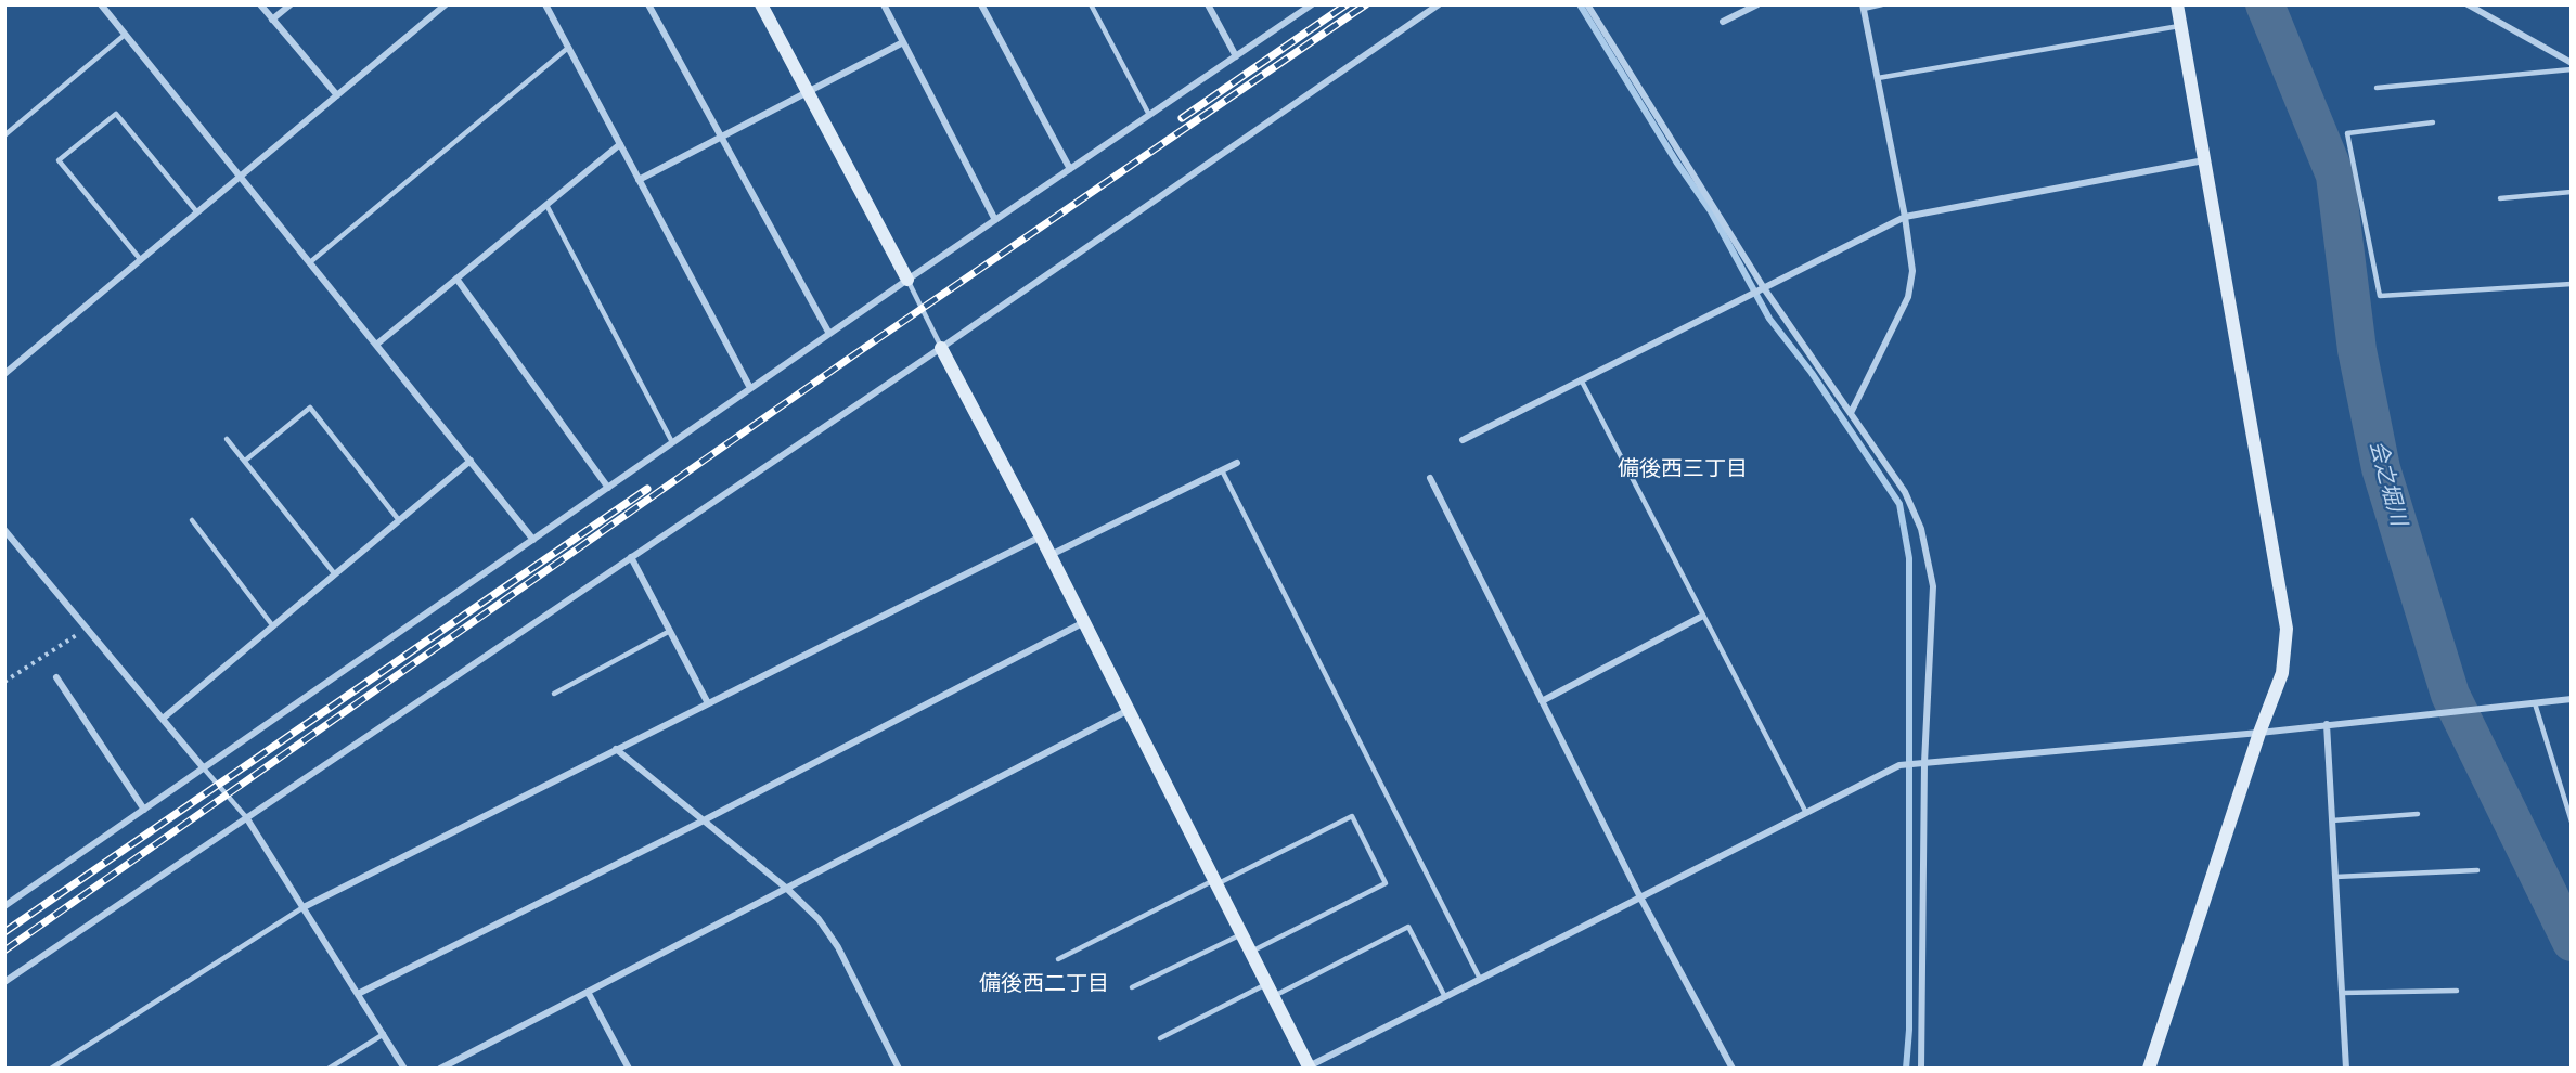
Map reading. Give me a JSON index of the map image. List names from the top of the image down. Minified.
{"districts":["備後西三丁目","備後西二丁目"],"water":["会之堀川"]}
